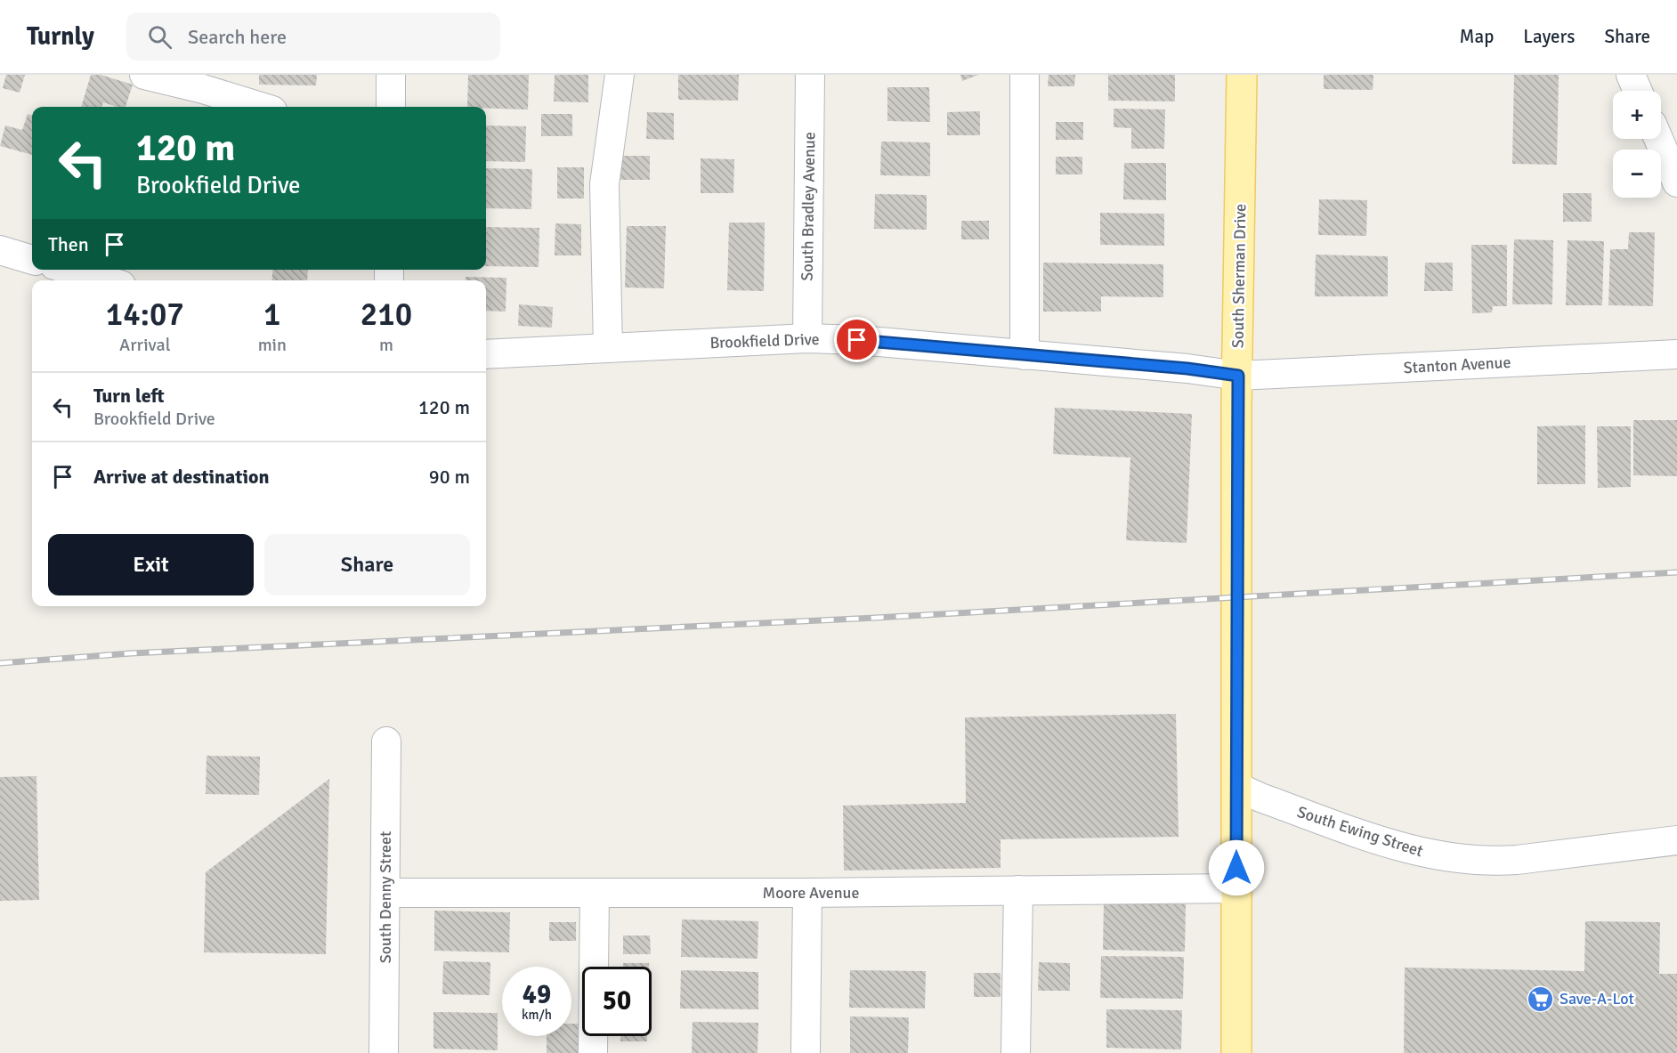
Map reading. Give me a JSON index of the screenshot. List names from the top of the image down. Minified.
{"streets":{"main road":["South Sherman Drive"],"street":["South Bradley Avenue","Brookfield Drive","Stanton Avenue","South Ewing Street","Moore Avenue","South Denny Street"]},"crossings":[["South Bradley Avenue","Brookfield Drive"],["South Sherman Drive","Brookfield Drive"],["South Sherman Drive","Stanton Avenue"],["South Sherman Drive","South Ewing Street"],["South Sherman Drive","Moore Avenue"],["Brookfield Drive","Stanton Avenue"],["Moore Avenue","South Denny Street"]],"places":{"supermarket":["Save-A-Lot"]},"page":{"header":"Turnly","search":"Search here","nav":["Map","Layers","Share"],"map_buttons":["+","−"],"turn":["120 m","Brookfield Drive"],"then":"Then","eta":["14:07","Arrival","1","min","210","m"],"list":[{"name":"Turn left","note":"Brookfield Drive","value":"120 m"},{"name":"Arrive at destination","value":"90 m"}],"buttons":["Exit","Share"],"speed":"49 km/h","limit":"50"}}
